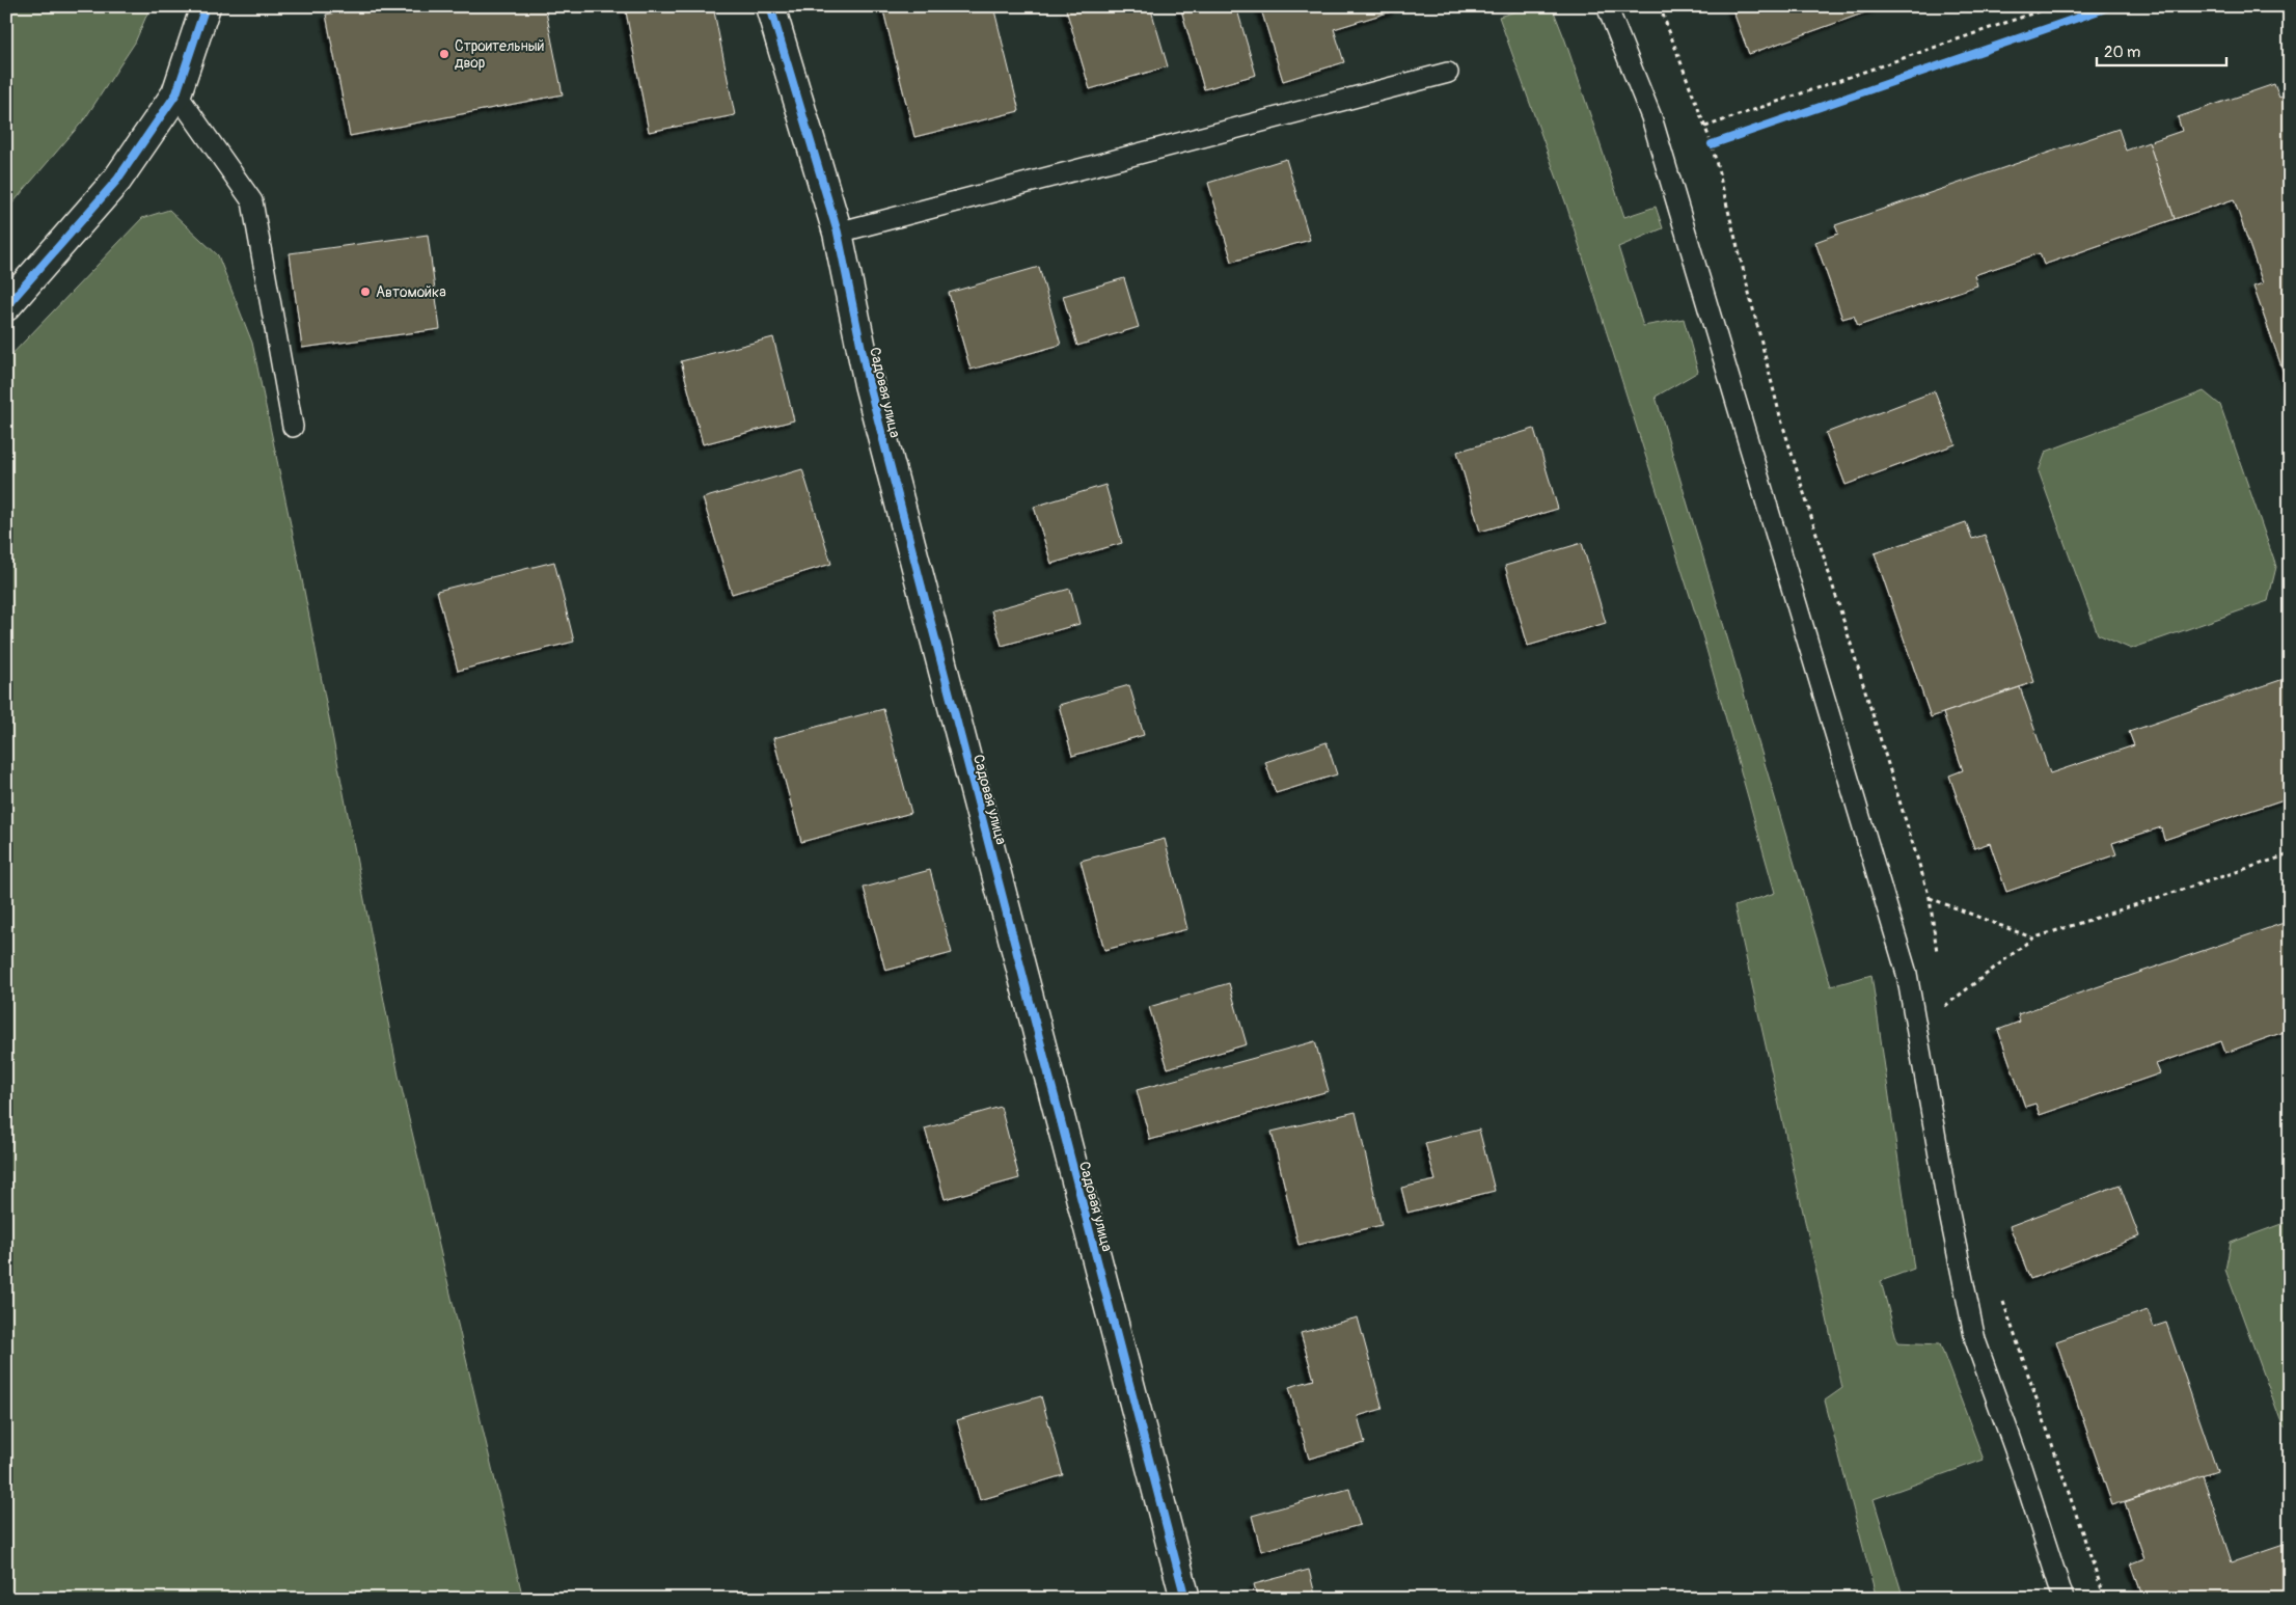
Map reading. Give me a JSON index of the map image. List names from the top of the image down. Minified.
{"streets":{"street":["Садовая улица"]},"places":["Строительный двор","Автомойка"],"scale_bar":"20 m"}
